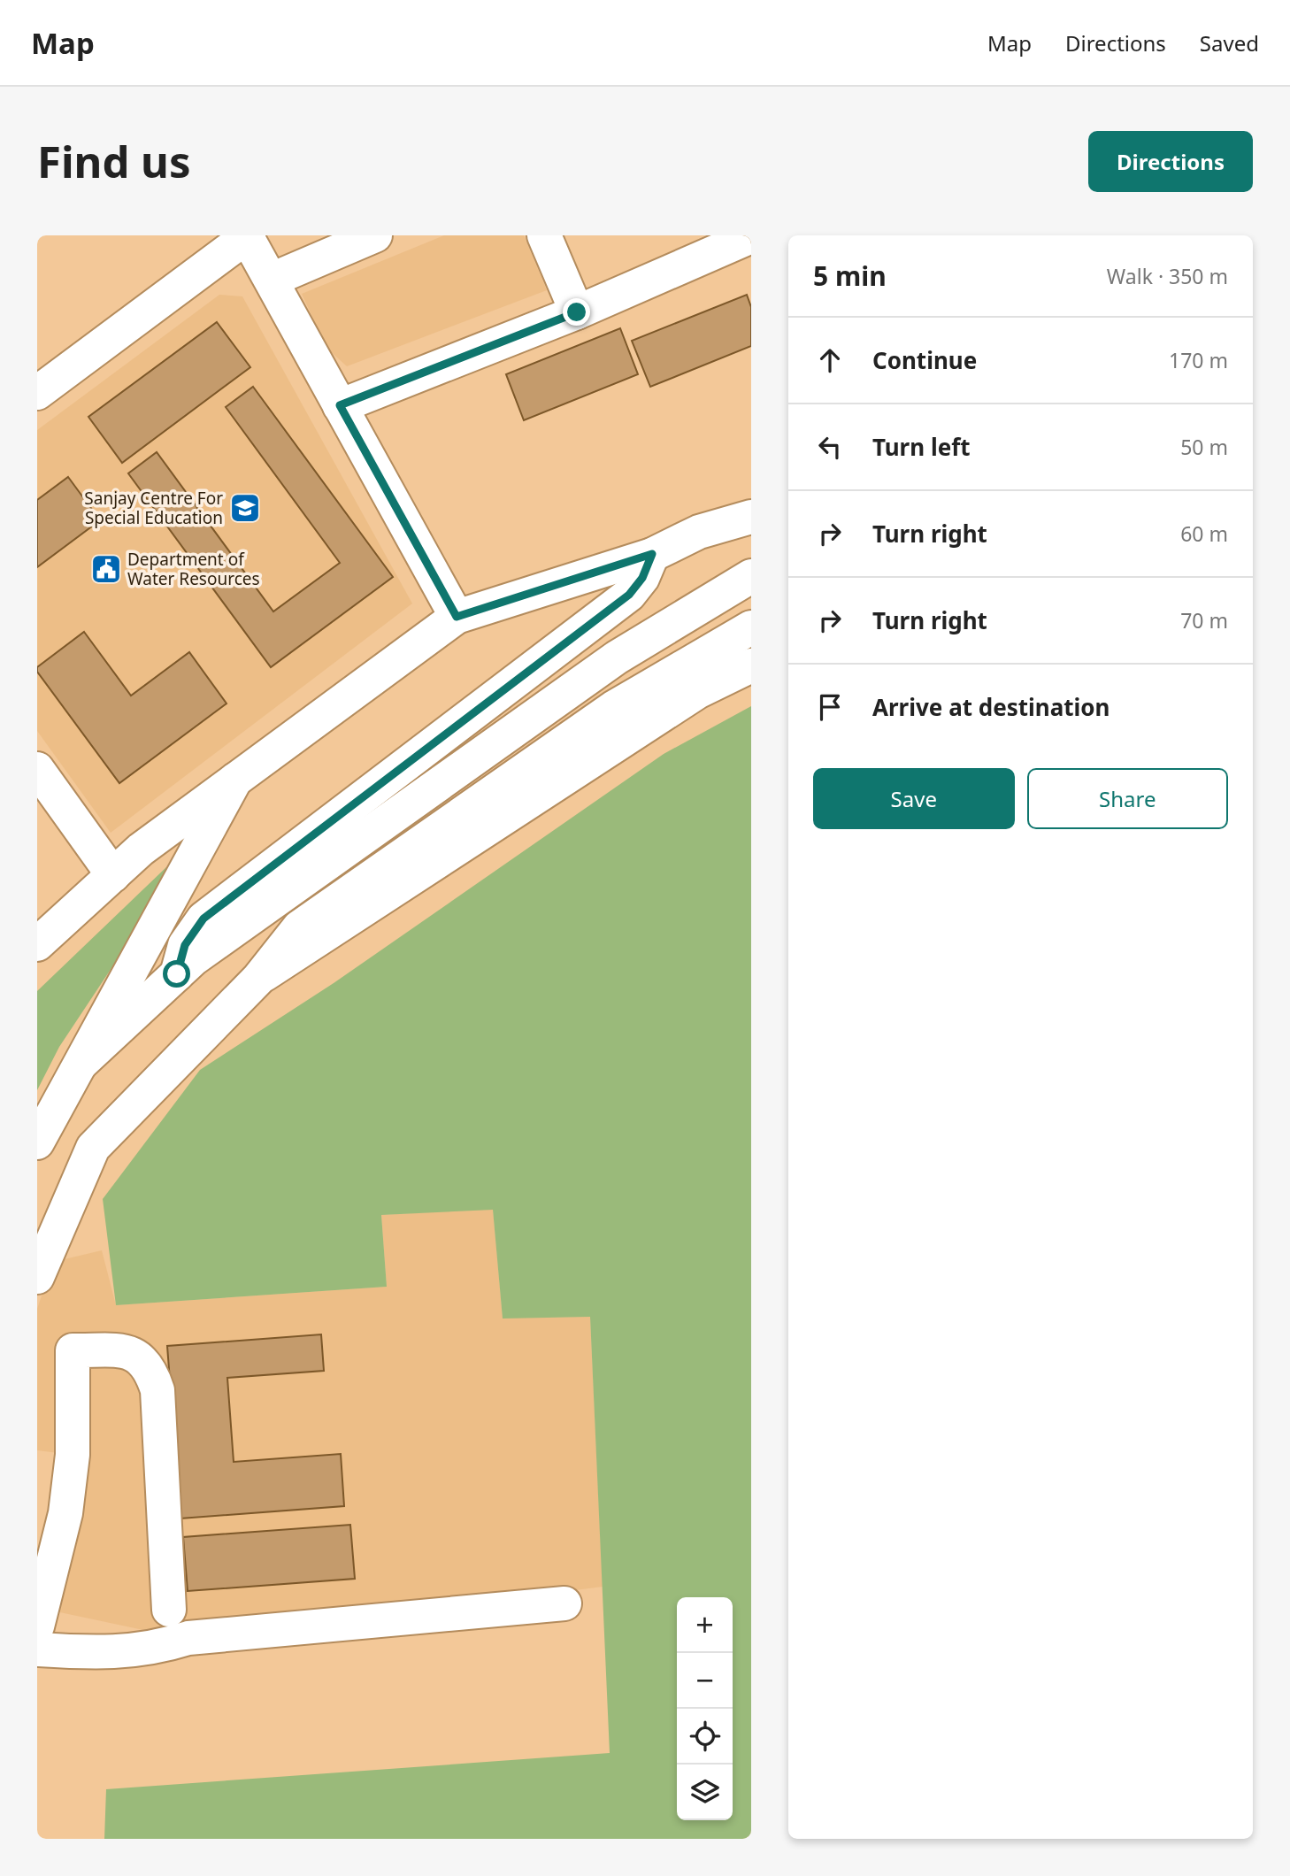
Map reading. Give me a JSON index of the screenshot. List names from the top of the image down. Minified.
{"places":{"school or university":["Sanjay Centre For Special Education"],"public building":["Department of Water Resources"]},"page":{"header":"Map","nav":["Map","Directions","Saved"],"buttons":["Directions",["Save","Share"]],"title":"Find us","heading":["5 min","Walk · 350 m"],"list":[["Continue","170 m"],["Turn left","50 m"],["Turn right","60 m"],["Turn right","70 m"],"Arrive at destination"],"map_buttons":["+","−"]}}
